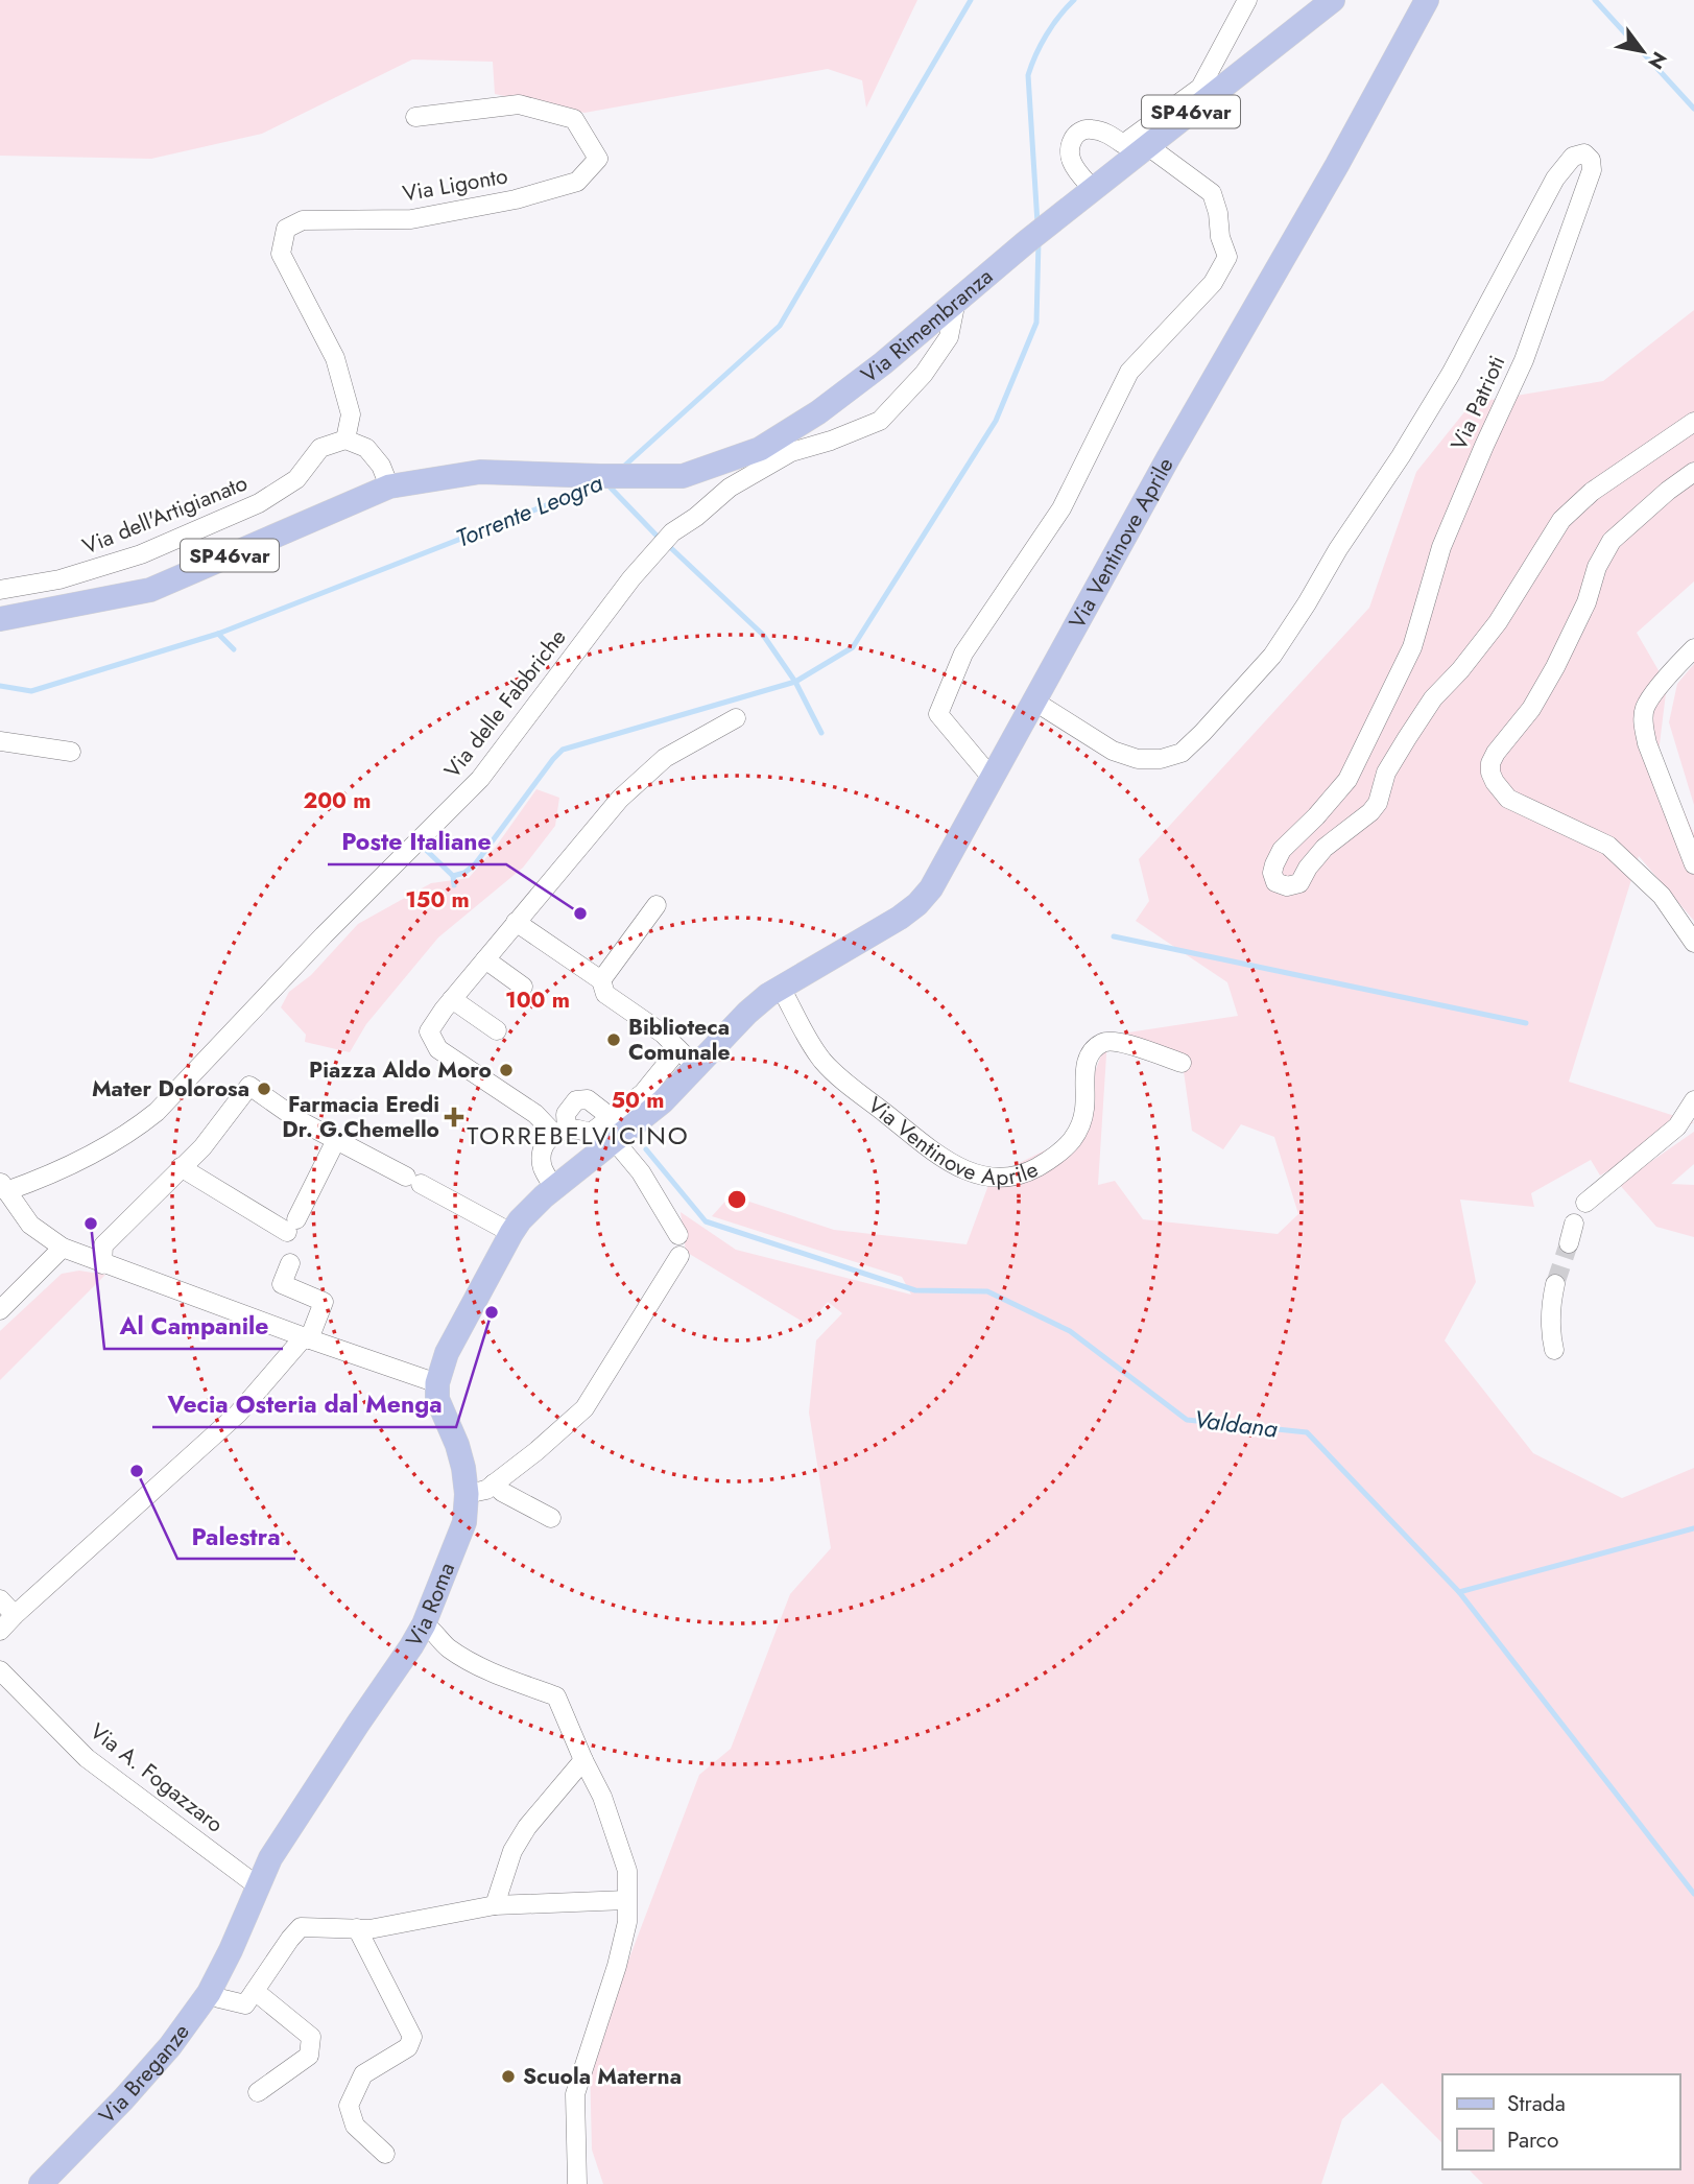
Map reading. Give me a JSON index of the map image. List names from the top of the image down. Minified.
{"streets":{"main road":["SP46var","Via Rimembranza","Via Ventinove Aprile","Via Roma","Via Breganze"],"street":["Via Ligonto","Via Patrioti","Via dell'Artigianato","Via delle Fabbriche","Via A. Fogazzaro"]},"crossings":[["SP46var","Via Rimembranza"],["Via Ligonto","Via dell'Artigianato"],["Via Rimembranza","Via delle Fabbriche"],["Via Patrioti","Via Ventinove Aprile"],["Via Roma","Via A. Fogazzaro"],["Via Roma","Via Breganze"]],"districts":["TORREBELVICINO"],"water":["Torrente Leogra","Valdana"],"places":{"other":["Poste Italiane","Biblioteca Comunale","Piazza Aldo Moro","Mater Dolorosa","Al Campanile","Vecia Osteria dal Menga","Palestra","Scuola Materna"],"health":["Farmacia Eredi Dr. G.Chemello"]},"legend":["Strada","Parco"],"north":"bottom right","rings":["200 m","150 m","100 m","50 m"]}
